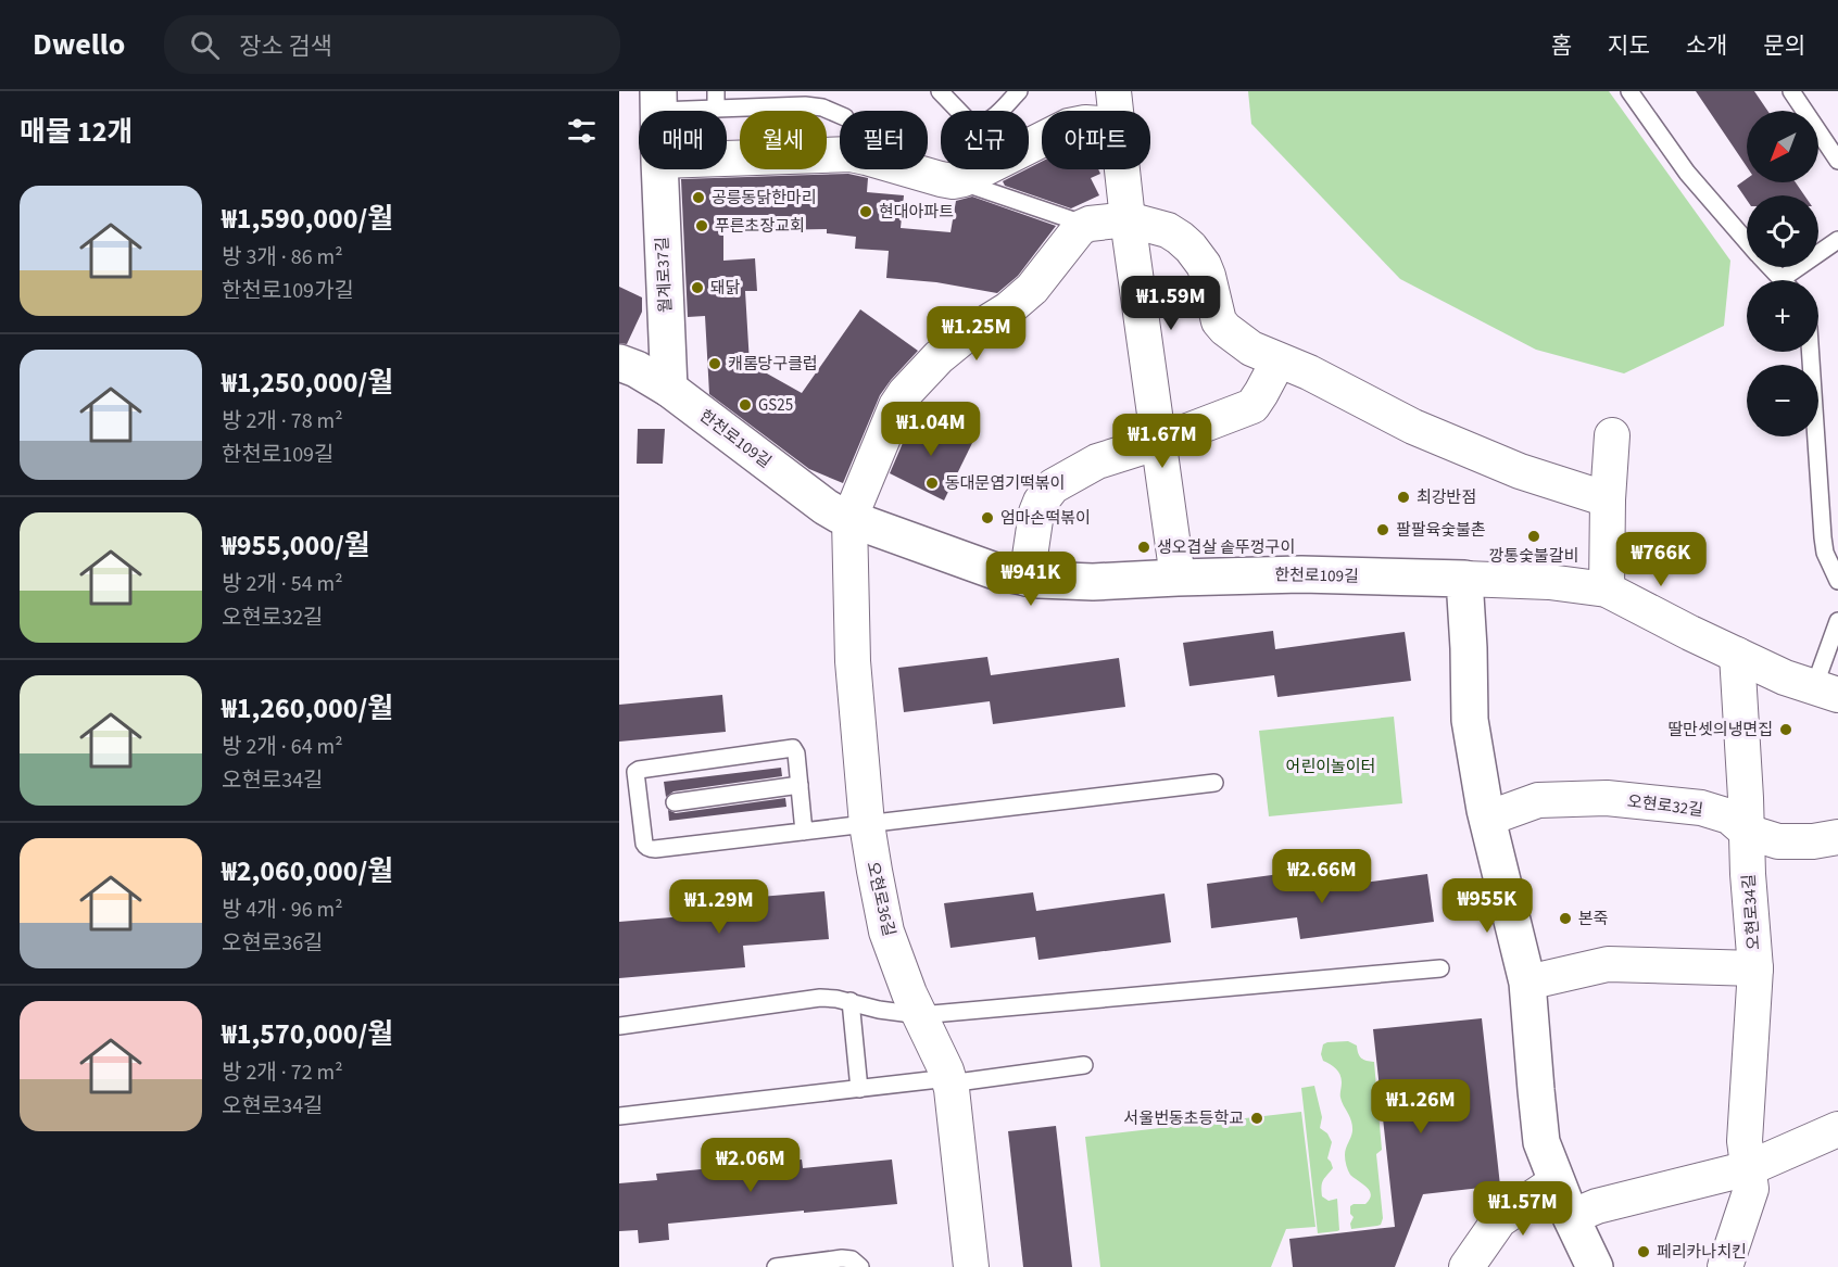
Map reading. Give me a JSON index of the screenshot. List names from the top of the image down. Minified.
{"streets":{"street":["월계로37길","한천로109길","오현로32길","오현로36길","오현로34길"]},"crossings":[["월계로37길","한천로109길"],["한천로109길","오현로36길"],["한천로109길","오현로34길"],["오현로32길","오현로34길"]],"parks":["어린이놀이터"],"places":["공릉동닭한마리","현대아파트","푸른초장교회","돼닭","캐롬당구클럽","GS25","동대문엽기떡볶이","최강반점","엄마손떡볶이","팔팔육숯불촌","깡통숯불갈비","생오겹살 솥뚜껑구이","딸만셋의냉면집","본죽","서울번동초등학교","페리카나치킨"],"north":"bottom left","page":{"header":"Dwello","search":"장소 검색","nav":["홈","지도","소개","문의"],"heading":"매물 12개","map_buttons":["+","−"],"chip":["매매","월세","필터","신규","아파트"],"list":[{"name":"₩1,590,000/월","note":"방 3개 · 86 m² · 한천로109가길"},{"name":"₩1,250,000/월","note":"방 2개 · 78 m² · 한천로109길"},{"name":"₩955,000/월","note":"방 2개 · 54 m² · 오현로32길"},{"name":"₩1,260,000/월","note":"방 2개 · 64 m² · 오현로34길"},{"name":"₩2,060,000/월","note":"방 4개 · 96 m² · 오현로36길"},{"name":"₩1,570,000/월","note":"방 2개 · 72 m² · 오현로34길"}],"price":["₩1.59M","₩1.25M","₩1.04M","₩1.67M","₩766K","₩941K","₩2.66M","₩955K","₩1.29M","₩1.26M","₩2.06M","₩1.57M"]}}
